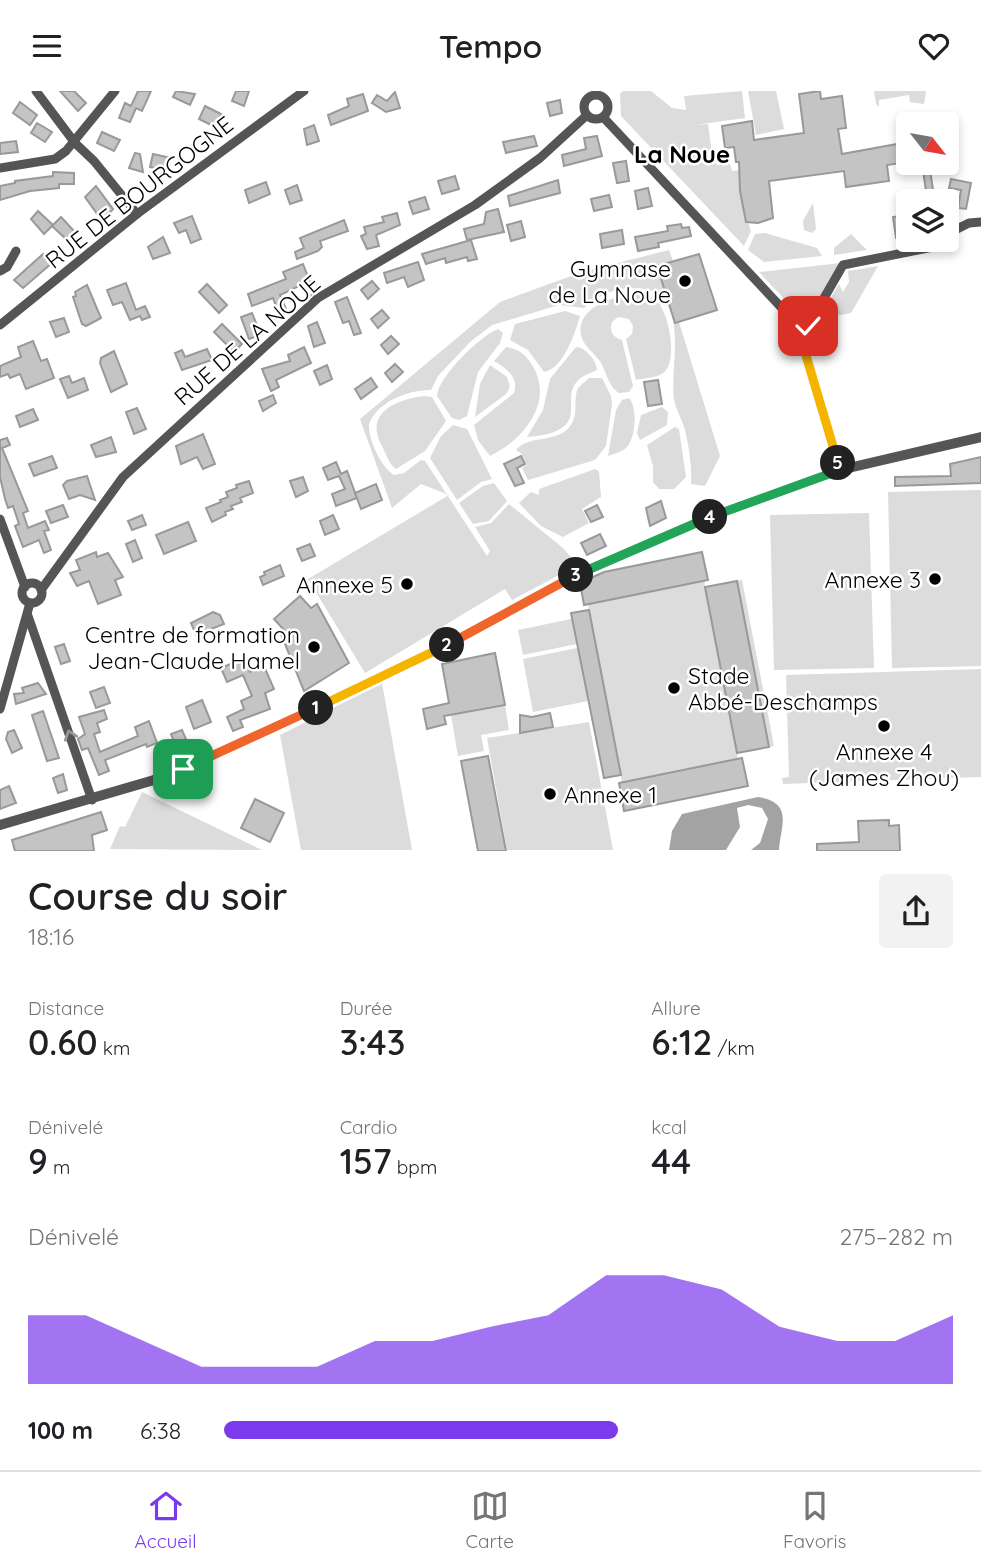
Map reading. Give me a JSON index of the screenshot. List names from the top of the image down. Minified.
{"streets":{"street":["RUE DE BOURGOGNE","RUE DE LA NOUE"]},"districts":["La Noue"],"places":["Gymnase de La Noue","Annexe 3","Annexe 5","Centre de formation Jean-Claude Hamel","Stade Abbé-Deschamps","Annexe 4 (James Zhou)","Annexe 1"],"north":"bottom right","page":{"header":"Tempo","pins":["5","4","3","2","1"],"heading":["Course du soir","18:16"],"stats":[["Distance","0.60 km"],["Durée","3:43"],["Allure","6:12 /km"],["Dénivelé","9 m"],["Cardio","157 bpm"],["kcal","44"]],"chart":["Dénivelé","275–282 m"],"list":[{"name":"100 m","note":"6:38"}],"tabs":["Accueil","Carte","Favoris"]}}
